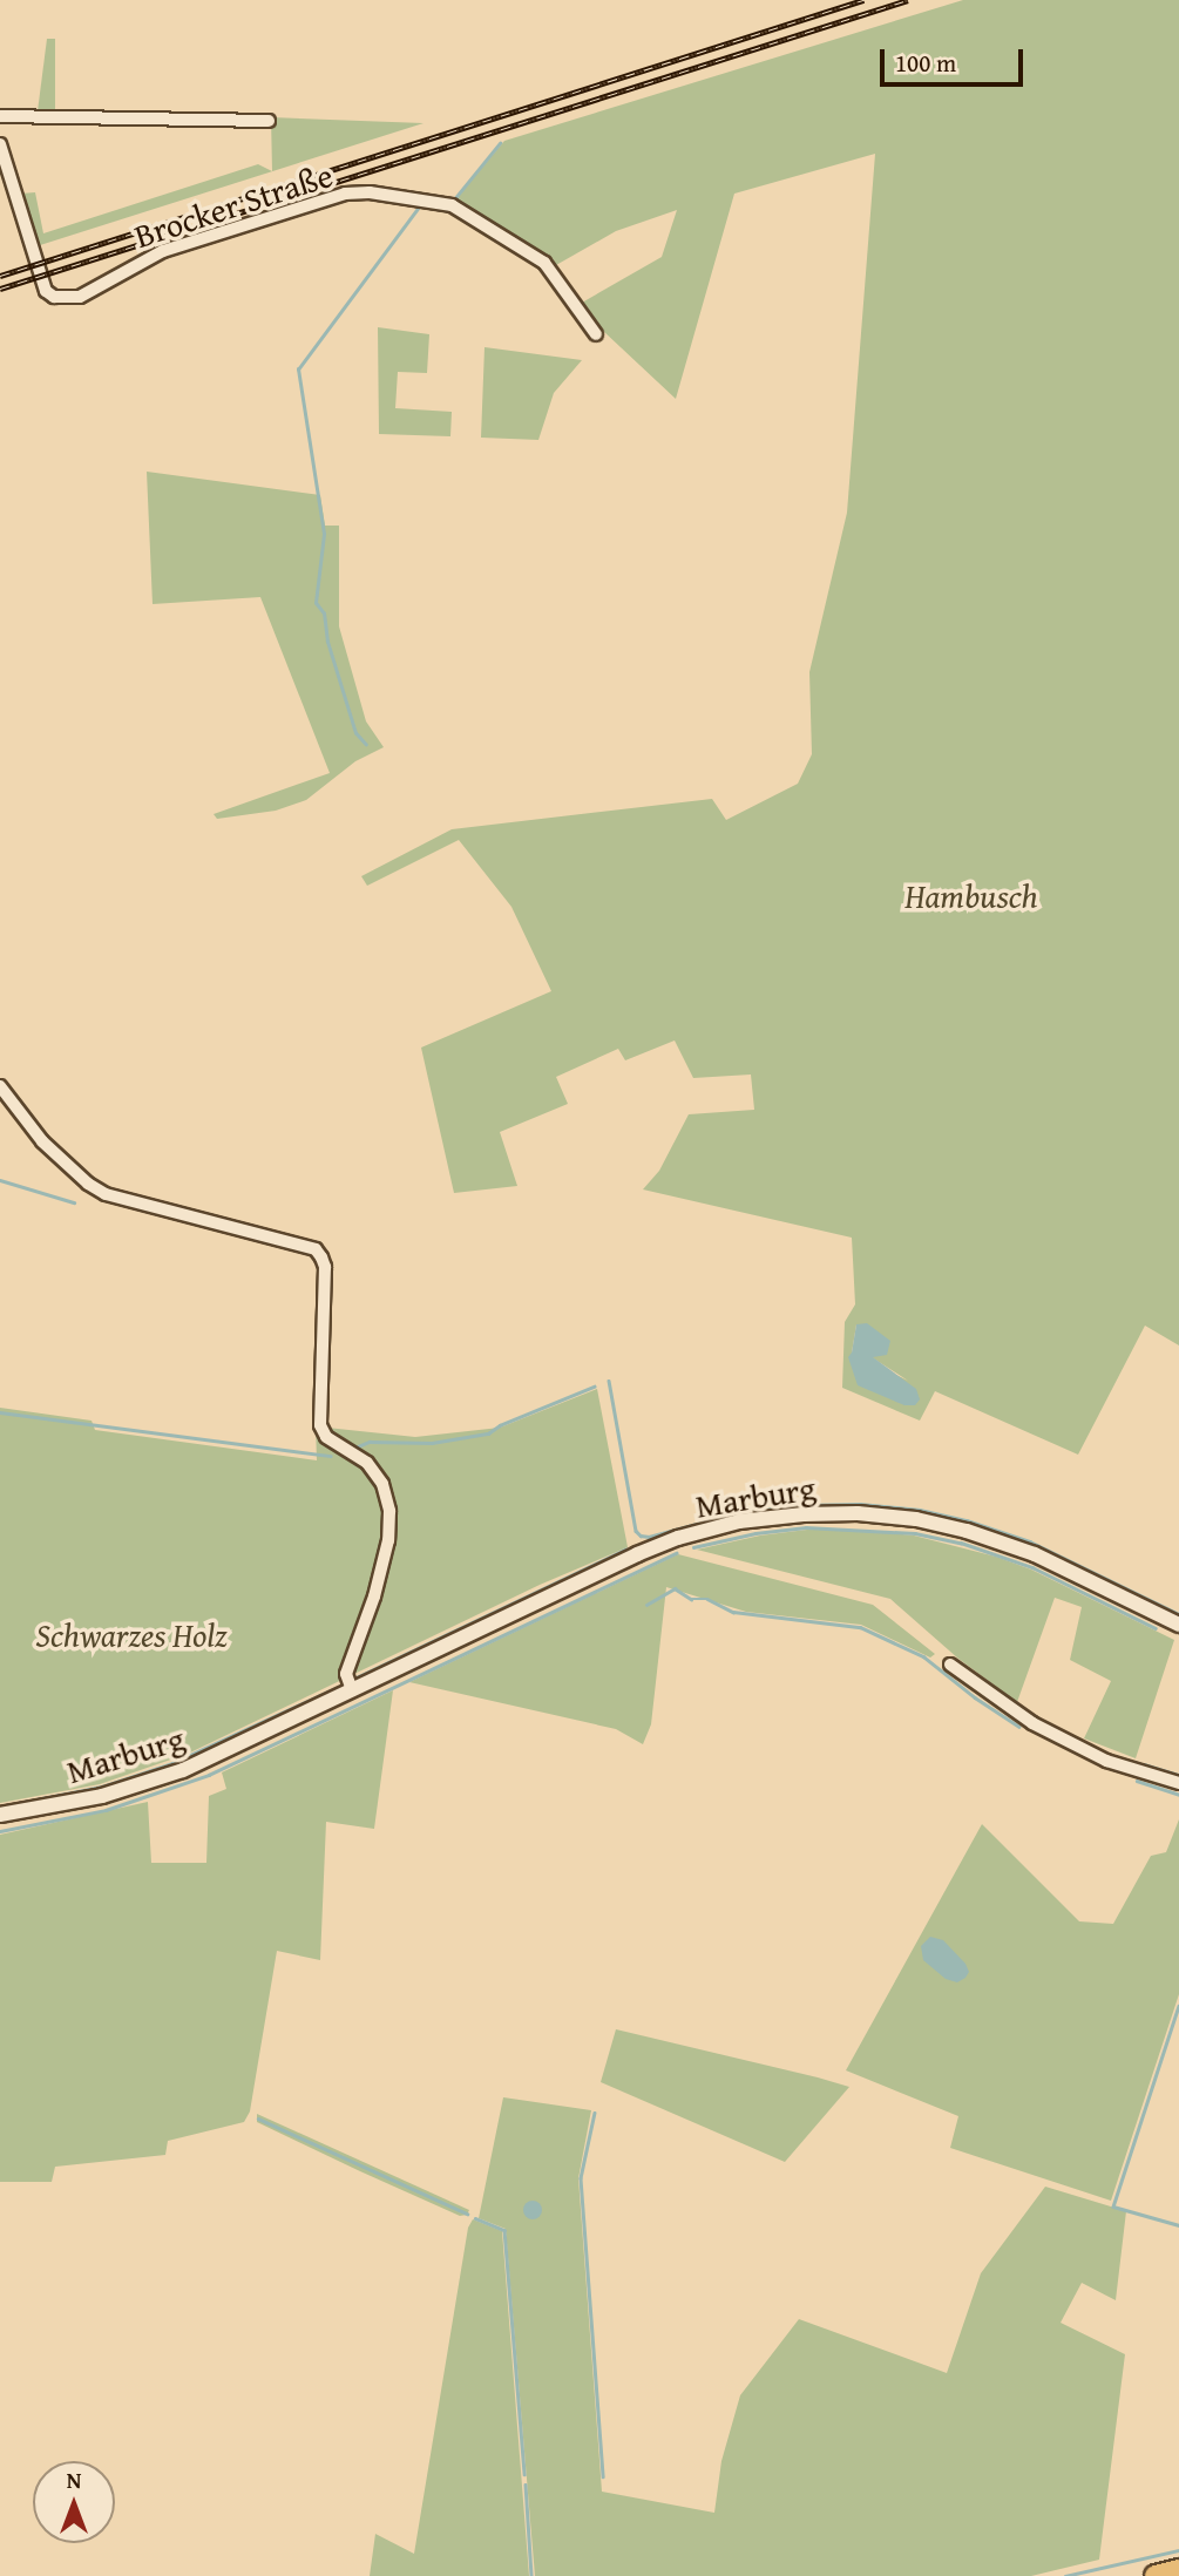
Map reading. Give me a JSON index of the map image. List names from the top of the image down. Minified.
{"streets":{"street":["Brocker Straße","Marburg"]},"parks":["Hambusch","Schwarzes Holz"],"scale_bar":"100 m","north":"top"}
